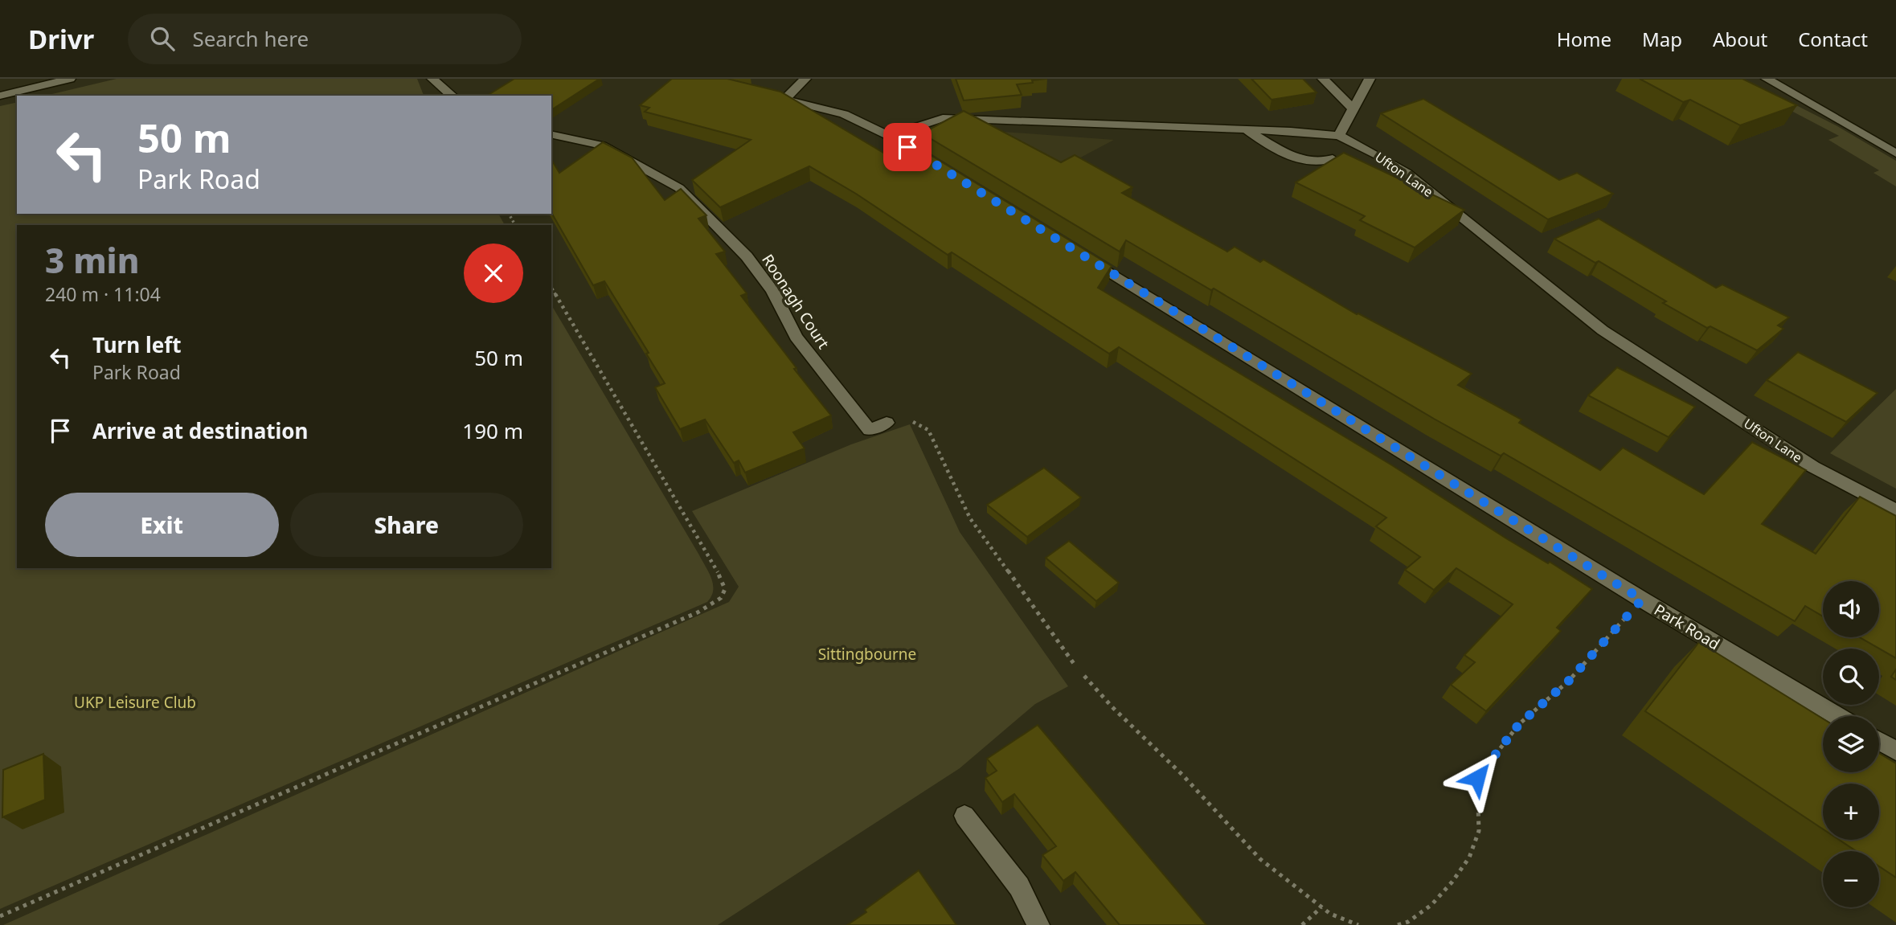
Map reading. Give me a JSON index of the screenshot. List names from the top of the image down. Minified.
{"streets":{"street":["Ufton Lane","Roonagh Court","Park Road"]},"parks":["Sittingbourne","UKP Leisure Club"],"page":{"header":"Drivr","search":"Search here","nav":["Home","Map","About","Contact"],"turn":["50 m","Park Road"],"heading":["3 min","240 m · 11:04"],"list":[{"name":"Turn left","note":"Park Road","value":"50 m"},{"name":"Arrive at destination","value":"190 m"}],"buttons":["Exit","Share"],"map_buttons":["+","−"]}}
